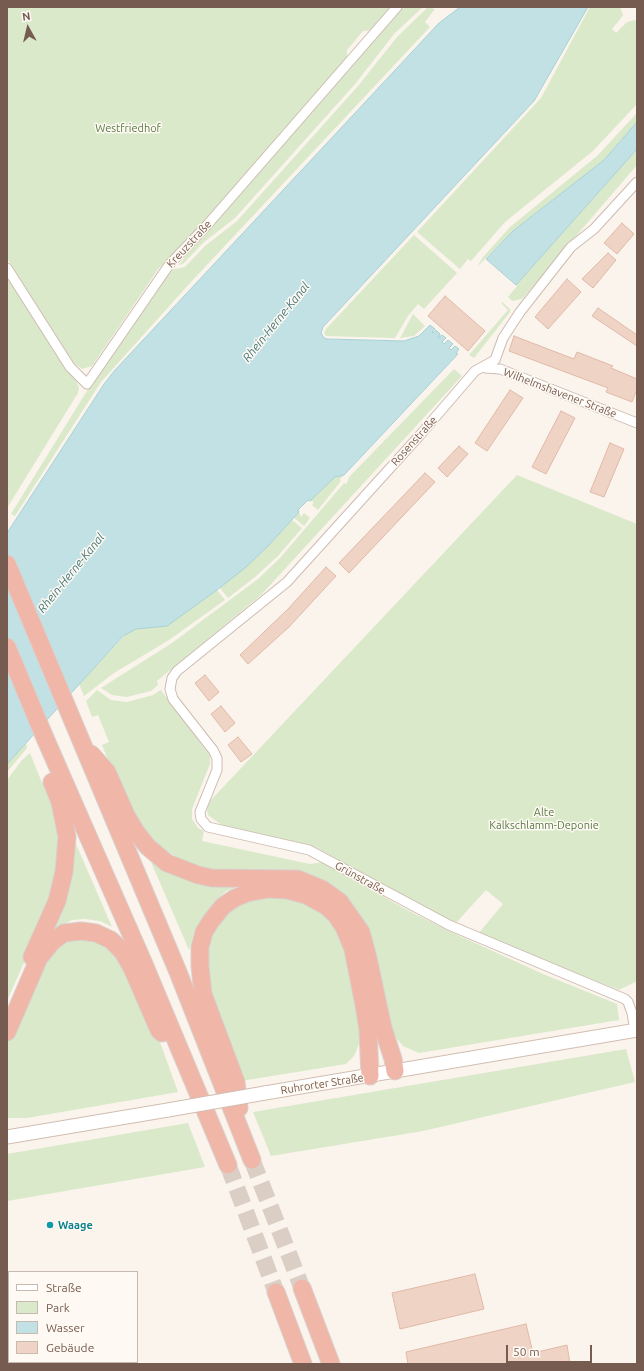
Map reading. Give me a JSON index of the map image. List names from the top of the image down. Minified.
{"streets":{"main road":["Ruhrorter Straße"],"street":["Kreuzstraße","Wilhelmshavener Straße","Rosenstraße","Grünstraße"]},"crossings":[["Wilhelmshavener Straße","Rosenstraße"],["Rosenstraße","Grünstraße"],["Grünstraße","Ruhrorter Straße"]],"water":["Rhein-Herne-Kanal"],"parks":["Westfriedhof","Alte Kalkschlamm-Deponie"],"places":["Waage"],"legend":["Straße","Park","Wasser","Gebäude"],"scale_bar":"50 m","north":"top"}
